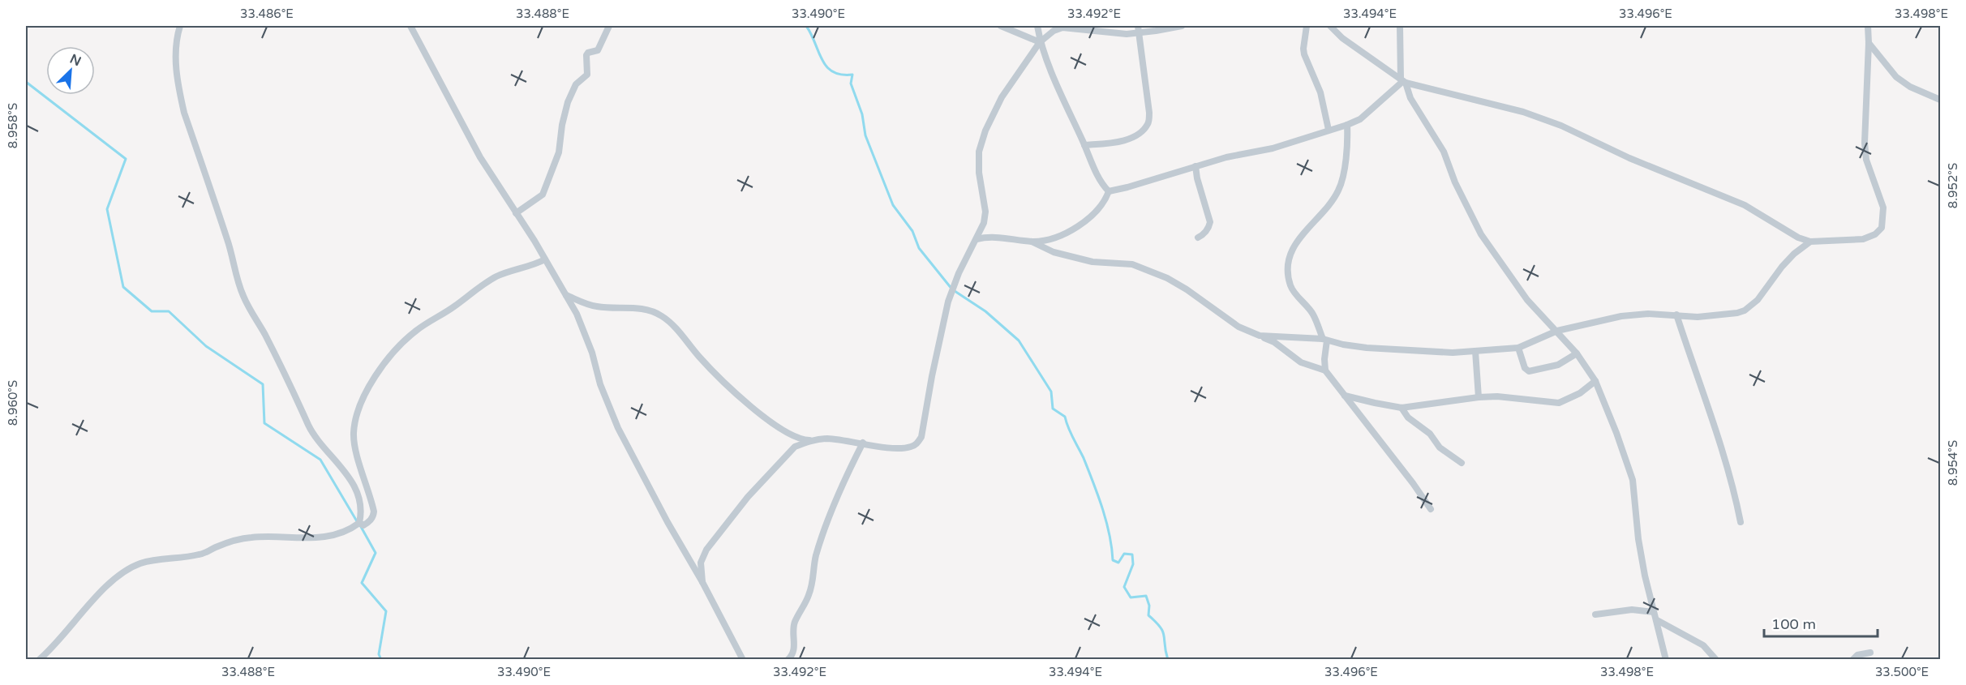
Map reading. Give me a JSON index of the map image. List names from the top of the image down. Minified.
{"scale_bar":"100 m","north":"top right","coordinates":["33.486°E","33.488°E","33.490°E","33.492°E","33.494°E","33.496°E","33.498°E","8.958°S","8.952°S","8.960°S","8.954°S","33.500°E"]}
